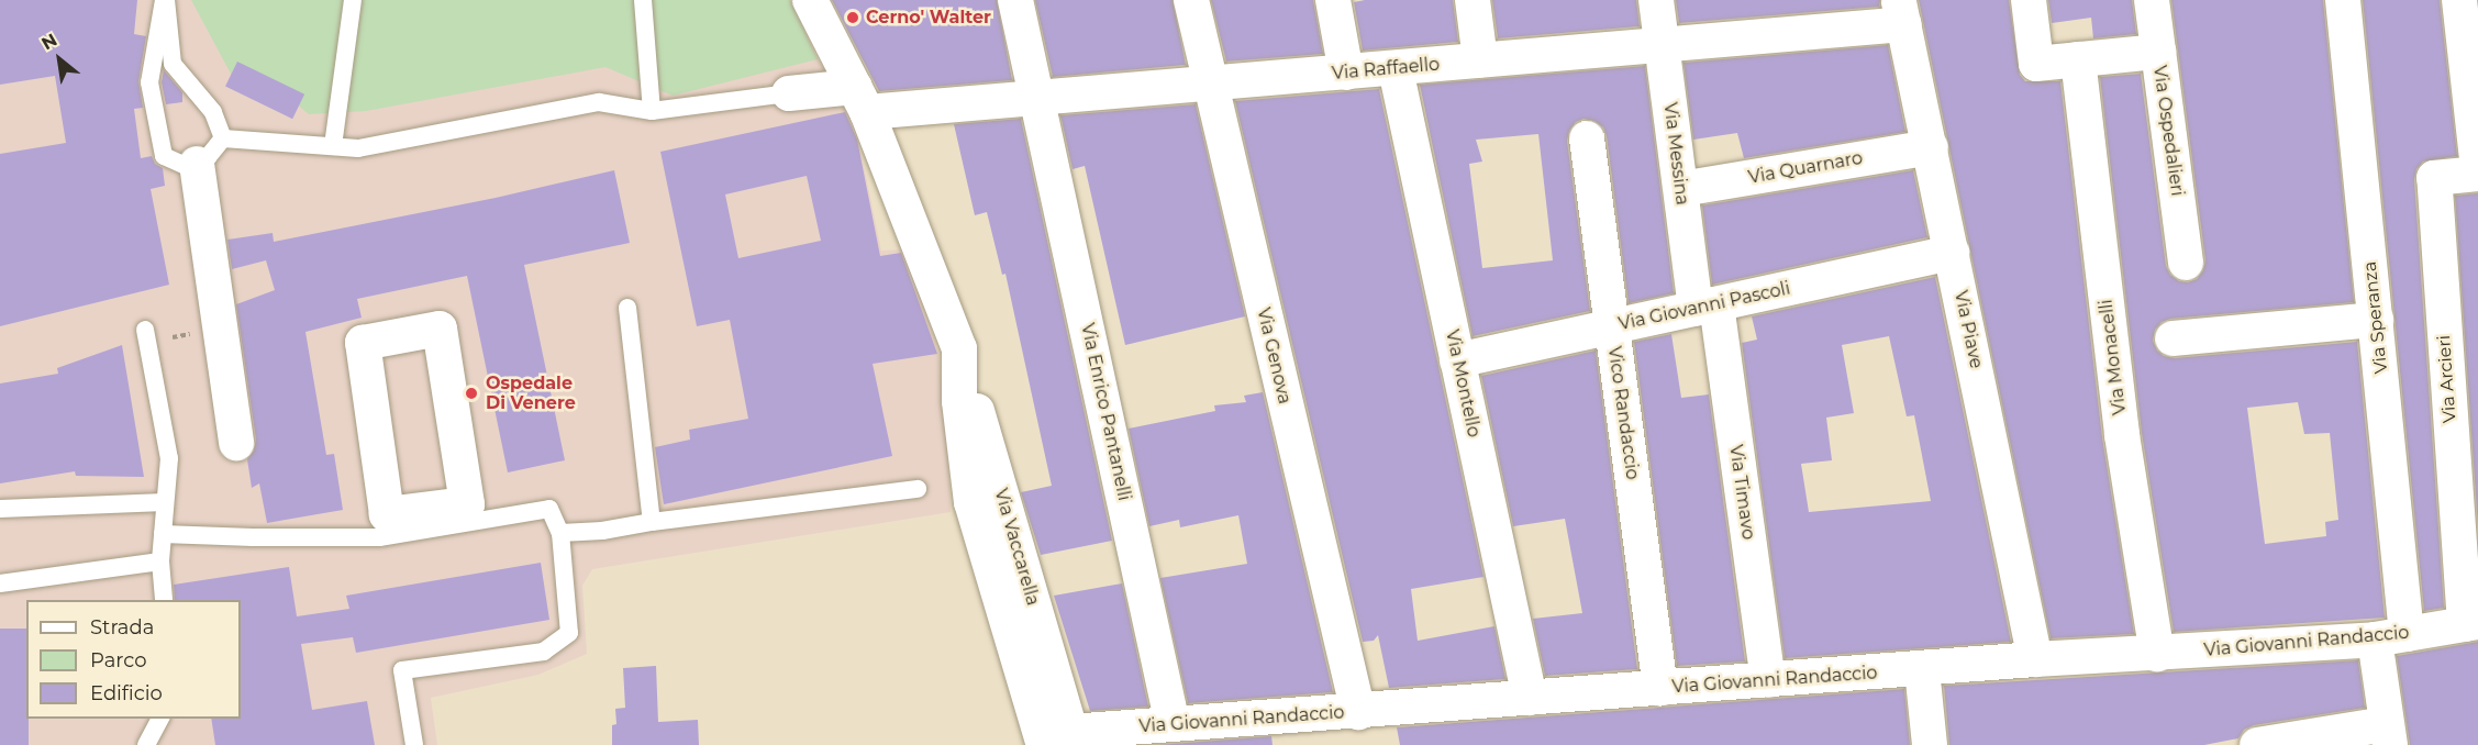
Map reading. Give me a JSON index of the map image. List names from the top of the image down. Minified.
{"streets":{"street":["Via Raffaello","Via Ospedalieri","Via Messina","Via Quarnaro","Via Giovanni Pascoli","Via Speranza","Via Piave","Via Genova","Via Monacelli","Via Arcieri","Via Montello","Via Enrico Pantanelli","Vico Randaccio","Via Timavo","Via Vaccarella","Via Giovanni Randaccio"]},"crossings":[["Via Raffaello","Via Messina"],["Via Raffaello","Via Piave"],["Via Raffaello","Via Genova"],["Via Raffaello","Via Montello"],["Via Raffaello","Via Enrico Pantanelli"],["Via Raffaello","Via Vaccarella"],["Via Messina","Via Quarnaro"],["Via Messina","Via Giovanni Pascoli"],["Via Messina","Via Timavo"],["Via Quarnaro","Via Piave"],["Via Giovanni Pascoli","Via Piave"],["Via Giovanni Pascoli","Via Montello"],["Via Giovanni Pascoli","Vico Randaccio"],["Via Giovanni Pascoli","Via Timavo"],["Via Speranza","Via Giovanni Randaccio"],["Via Piave","Via Giovanni Randaccio"],["Via Genova","Via Giovanni Randaccio"],["Via Monacelli","Via Giovanni Randaccio"],["Via Arcieri","Via Giovanni Randaccio"],["Via Montello","Via Giovanni Randaccio"],["Via Enrico Pantanelli","Via Giovanni Randaccio"],["Vico Randaccio","Via Giovanni Randaccio"],["Via Timavo","Via Giovanni Randaccio"],["Via Vaccarella","Via Giovanni Randaccio"]],"places":["Cerno' Walter","Ospedale Di Venere"],"legend":["Strada","Parco","Edificio"],"north":"top left"}
